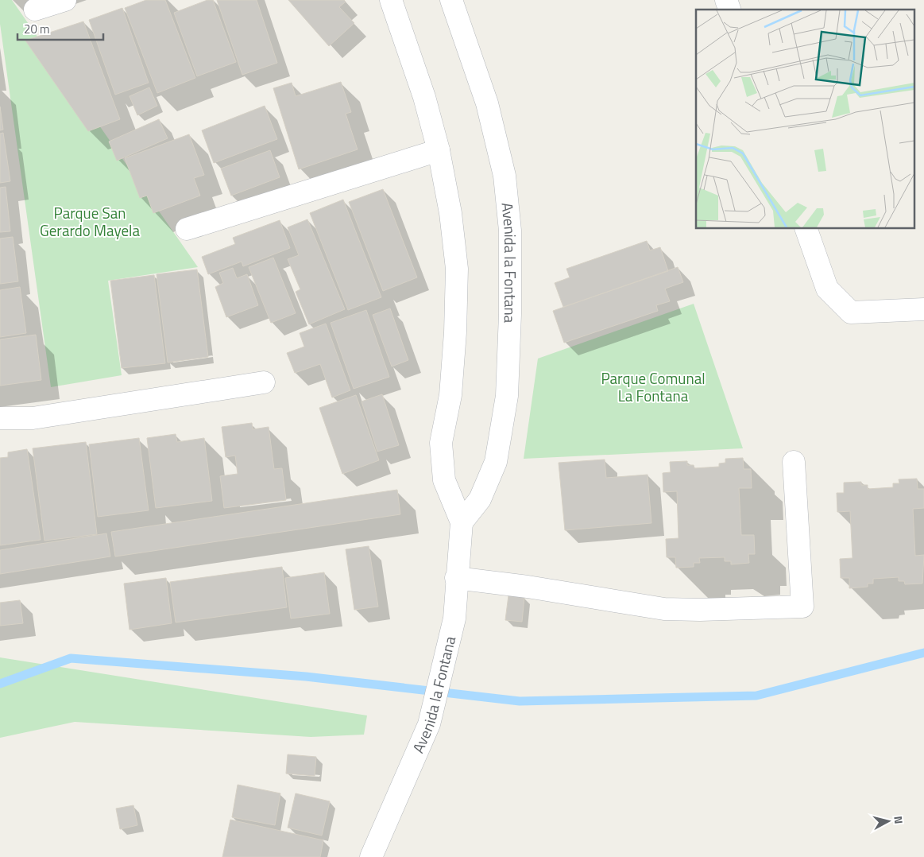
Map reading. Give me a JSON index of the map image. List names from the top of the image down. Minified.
{"streets":{"street":["Avenida la Fontana"]},"parks":["Parque San Gerardo Mayela","Parque Comunal La Fontana"],"scale_bar":"20 m","north":"right"}
